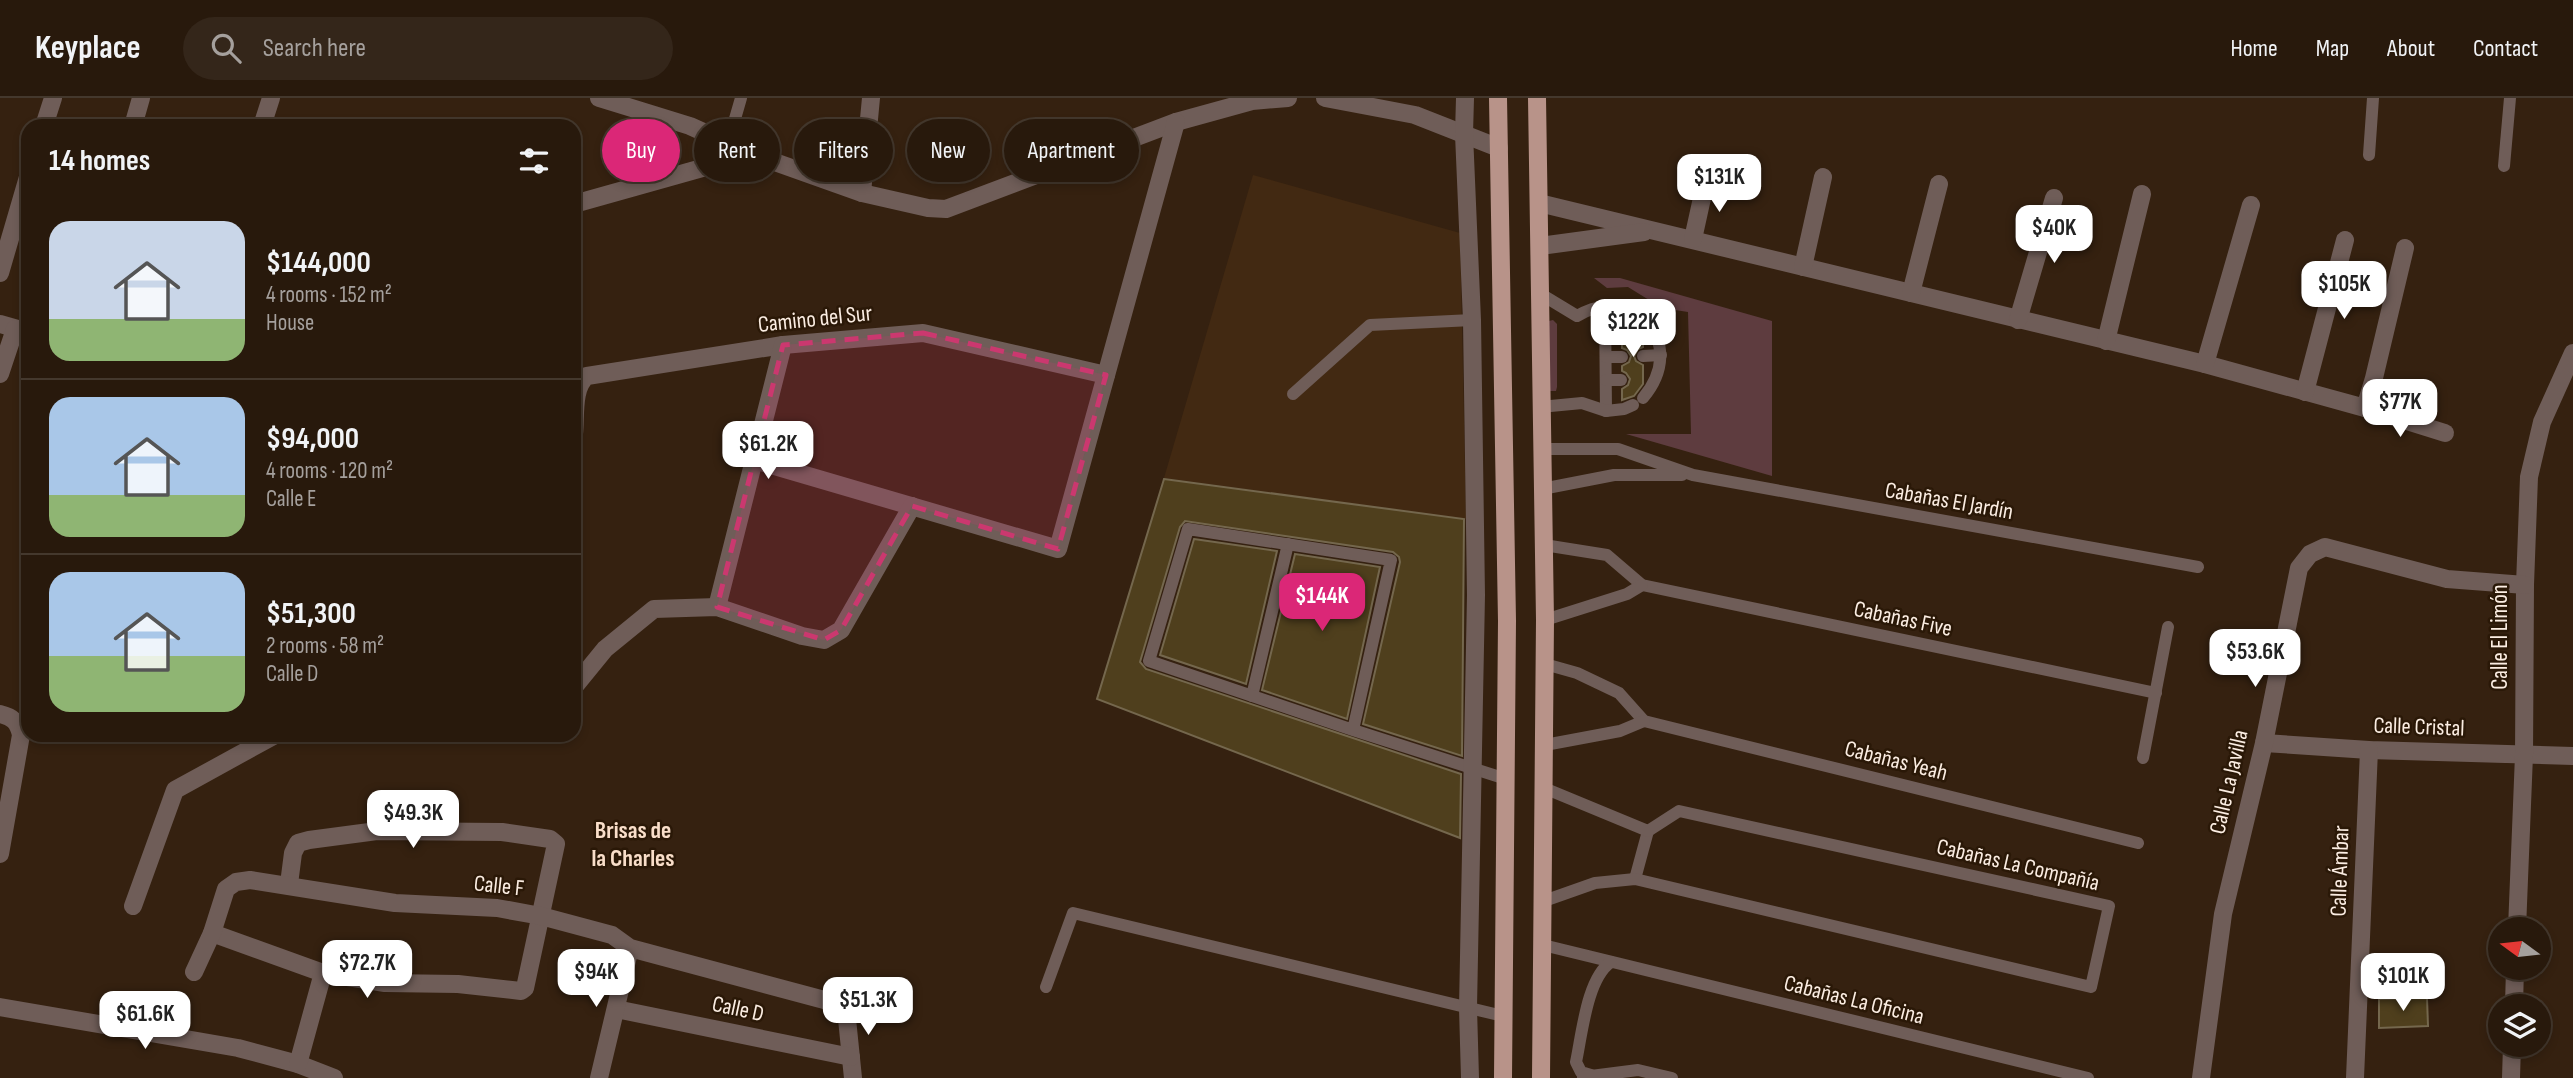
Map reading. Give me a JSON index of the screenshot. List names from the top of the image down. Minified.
{"streets":{"street":["Camino del Sur","Calle El Limón","Calle Cristal","Calle La Javilla","Calle Ámbar","Calle F","Calle D"],"lane":["Cabañas El Jardín","Cabañas Five","Cabañas Yeah","Cabañas La Compañía","Cabañas La Oficina"]},"crossings":[["Calle El Limón","Calle Cristal"],["Calle El Limón","Calle La Javilla"],["Calle Cristal","Calle La Javilla"],["Calle Cristal","Calle Ámbar"],["Calle F","Calle D"]],"districts":["Brisas de la Charles"],"north":"left","page":{"header":"Keyplace","search":"Search here","nav":["Home","Map","About","Contact"],"chip":["Buy","Rent","Filters","New","Apartment"],"heading":"14 homes","price":["$131K","$40K","$105K","$122K","$77K","$61.2K","$144K","$53.6K","$49.3K","$72.7K","$94K","$101K","$51.3K","$61.6K"],"list":[{"name":"$144,000","note":"4 rooms · 152 m² · House"},{"name":"$94,000","note":"4 rooms · 120 m² · Calle E"},{"name":"$51,300","note":"2 rooms · 58 m² · Calle D"}]}}
